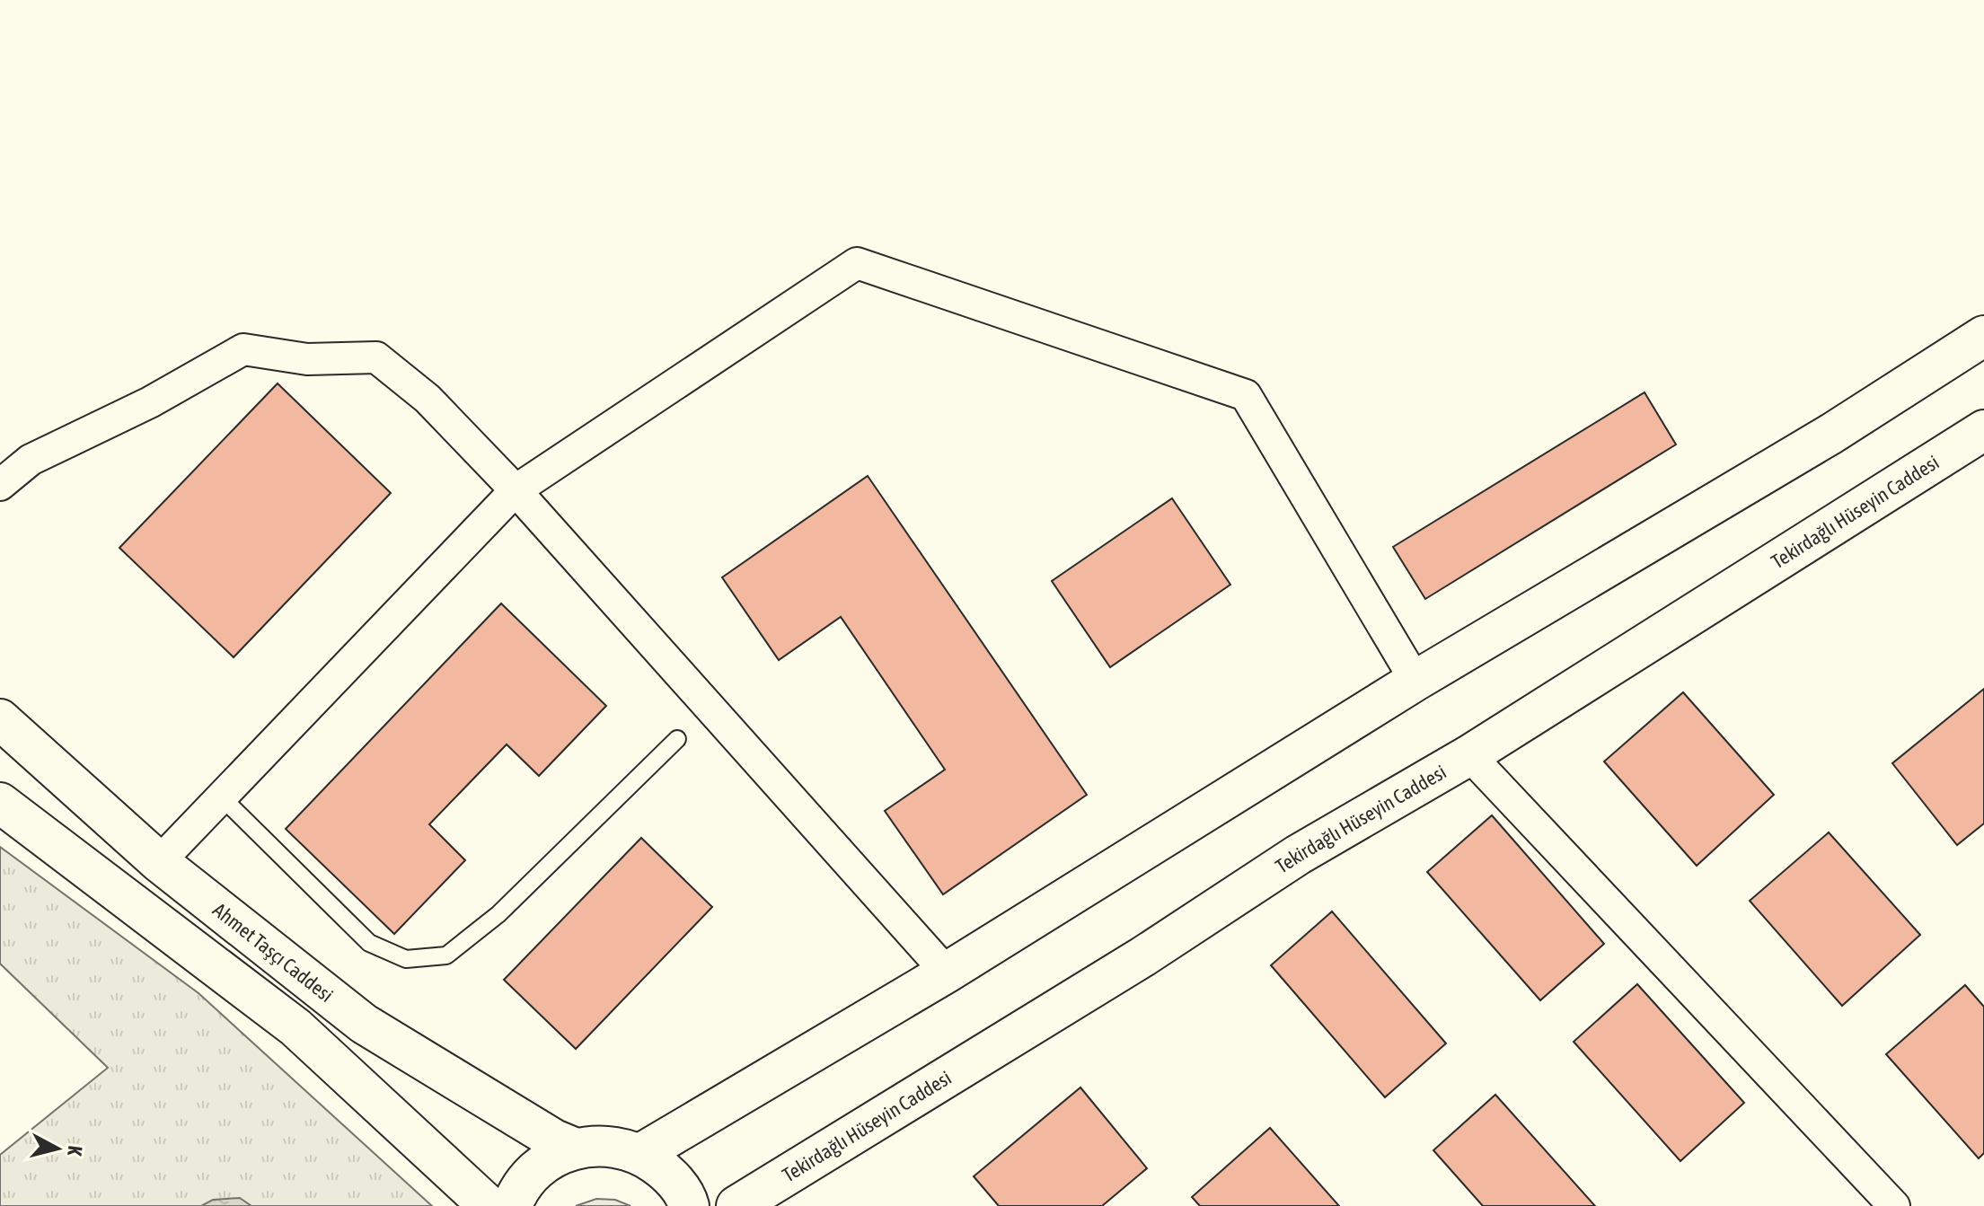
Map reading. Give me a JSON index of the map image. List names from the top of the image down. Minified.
{"streets":{"main road":["Tekirdağlı Hüseyin Caddesi","Ahmet Taşçı Caddesi"]},"north":"right"}
